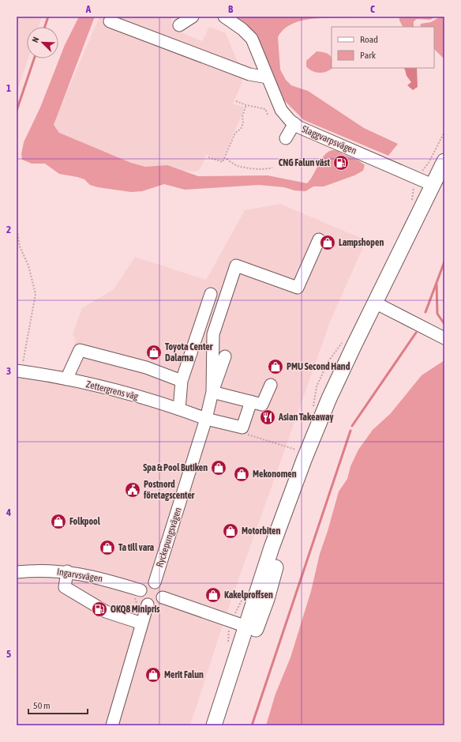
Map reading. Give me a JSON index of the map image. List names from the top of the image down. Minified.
{"streets":{"street":["Slaggvarpsvägen","Zettergrens väg","Ryckepungsvägen","Ingarvsvägen"]},"crossings":[["Zettergrens väg","Ryckepungsvägen"]],"places":{"fuel station":["CNG Falun väst","OKQ8 Minipris"],"shop":["Lampshopen","Toyota Center Dalarna","PMU Second Hand","Spa & Pool Butiken","Mekonomen","Folkpool","Motorbiten","Ta till vara","Kakelproffsen","Merit Falun"],"restaurant":["Asian Takeaway"],"public building":["Postnord företagscenter"]},"legend":["Road","Park"],"scale_bar":"50 m","north":"top left","grid":{"columns":["A","B","C"],"rows":["1","2","3","4","5"]}}
